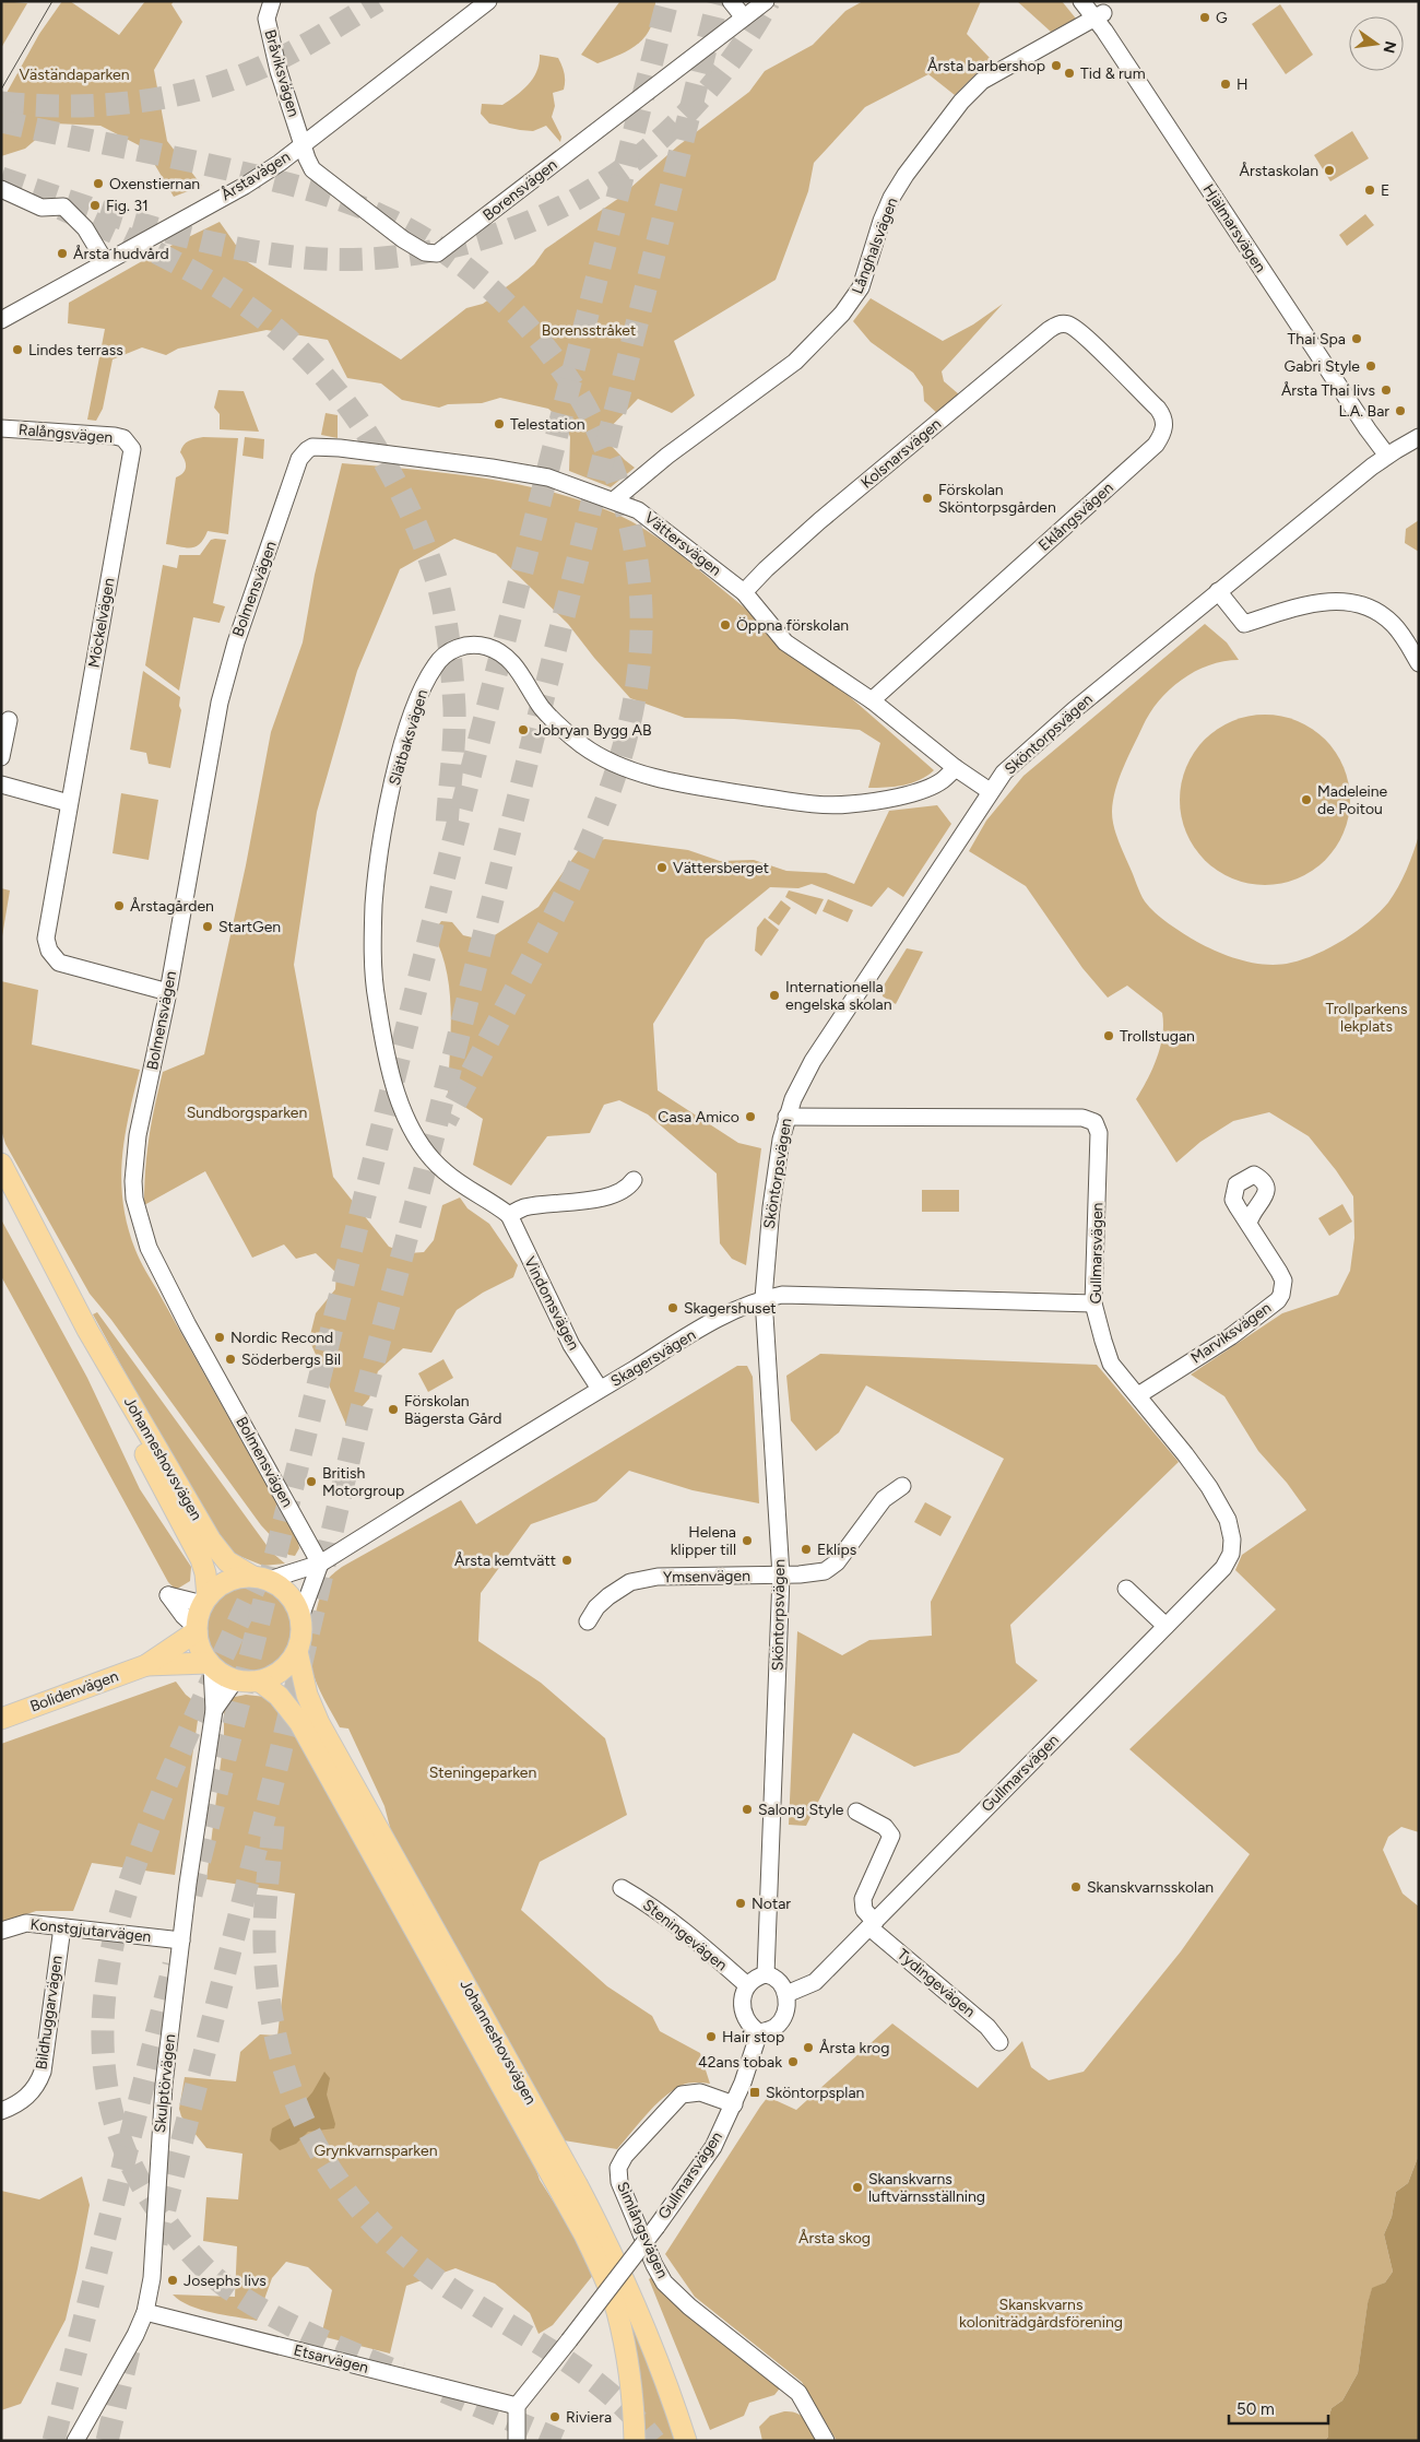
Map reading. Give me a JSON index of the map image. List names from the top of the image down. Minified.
{"streets":{"main road":["Johanneshovsvägen","Bolidenvägen"],"street":["Bråviksvägen","Årstavägen","Borensvägen","Hjälmarsvägen","Långhalsvägen","Ralångsvägen","Kolsnarsvägen","Eklångsvägen","Vättersvägen","Bolmensvägen","Möckelvägen","Sköntorpsvägen","Slätbaksvägen","Gullmarsvägen","Vindomsvägen","Marviksvägen","Skagersvägen","Ymsenvägen","Konstgjutarvägen","Steningevägen","Tydingevägen","Bildhuggarvägen","Skulptörvägen","Simlångsvägen","Etsarvägen"]},"crossings":[["Bråviksvägen","Årstavägen"],["Bråviksvägen","Borensvägen"],["Årstavägen","Borensvägen"],["Hjälmarsvägen","Långhalsvägen"],["Hjälmarsvägen","Sköntorpsvägen"],["Långhalsvägen","Vättersvägen"],["Ralångsvägen","Möckelvägen"],["Kolsnarsvägen","Eklångsvägen"],["Kolsnarsvägen","Vättersvägen"],["Eklångsvägen","Vättersvägen"],["Vättersvägen","Bolmensvägen"],["Vättersvägen","Sköntorpsvägen"],["Vättersvägen","Slätbaksvägen"],["Bolmensvägen","Möckelvägen"],["Bolmensvägen","Skagersvägen"],["Sköntorpsvägen","Gullmarsvägen"],["Sköntorpsvägen","Skagersvägen"],["Sköntorpsvägen","Ymsenvägen"],["Sköntorpsvägen","Steningevägen"],["Slätbaksvägen","Vindomsvägen"],["Gullmarsvägen","Marviksvägen"],["Gullmarsvägen","Skagersvägen"],["Gullmarsvägen","Steningevägen"],["Gullmarsvägen","Tydingevägen"],["Gullmarsvägen","Simlångsvägen"],["Gullmarsvägen","Etsarvägen"],["Vindomsvägen","Skagersvägen"],["Skagersvägen","Johanneshovsvägen"],["Skagersvägen","Bolidenvägen"],["Skagersvägen","Skulptörvägen"],["Johanneshovsvägen","Bolidenvägen"],["Johanneshovsvägen","Skulptörvägen"],["Bolidenvägen","Skulptörvägen"],["Konstgjutarvägen","Bildhuggarvägen"],["Konstgjutarvägen","Skulptörvägen"],["Skulptörvägen","Etsarvägen"]],"parks":["Väständaparken","Borensstråket","Trollparkens lekplats","Sundborgsparken","Steningeparken","Grynkvarnsparken","Årsta skog","Skanskvarns koloniträdgårdsförening"],"places":{"other":["G","Årsta barbershop","Tid & rum","H","Årstaskolan","Oxenstiernan","E","Fig. 31","Årsta hudvård","Thai Spa","Lindes terrass","Gabri Style","Årsta Thai livs","L.A. Bar","Telestation","Förskolan Sköntorpsgården","Öppna förskolan","Jobryan Bygg AB","Madeleine de Poitou","Vättersberget","Årstagården","StartGen","Internationella engelska skolan","Trollstugan","Casa Amico","Skagershuset","Nordic Recond","Söderbergs Bil","Förskolan Bägersta Gård","British Motorgroup","Helena klipper till","Eklips","Årsta kemtvätt","Salong Style","Skanskvarnsskolan","Notar","Hair stop","Årsta krog","42ans tobak","Skanskvarns luftvärnsställning","Josephs livs","Riviera"],"transit":["Sköntorpsplan"]},"scale_bar":"50 m","north":"right"}
